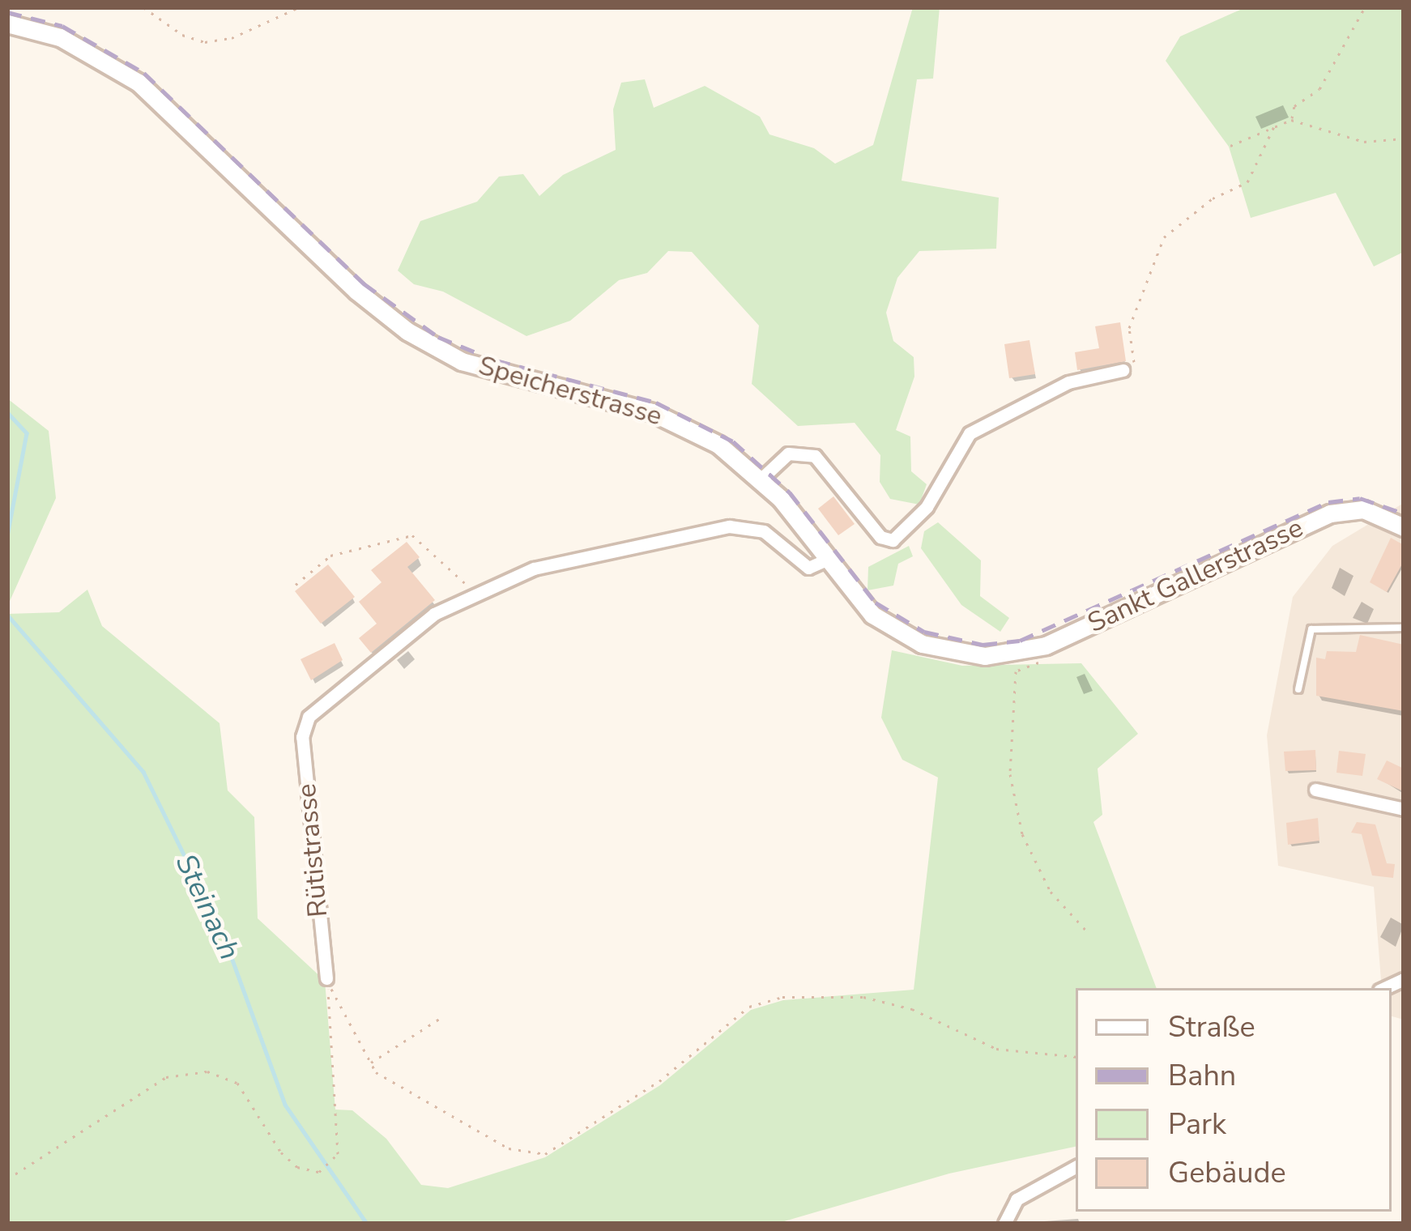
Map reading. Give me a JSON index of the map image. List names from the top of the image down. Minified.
{"streets":{"main road":["Speicherstrasse","Sankt Gallerstrasse"],"street":["Rütistrasse"]},"crossings":[["Speicherstrasse","Sankt Gallerstrasse"],["Speicherstrasse","Rütistrasse"]],"water":["Steinach"],"legend":["Straße","Bahn","Park","Gebäude"]}
